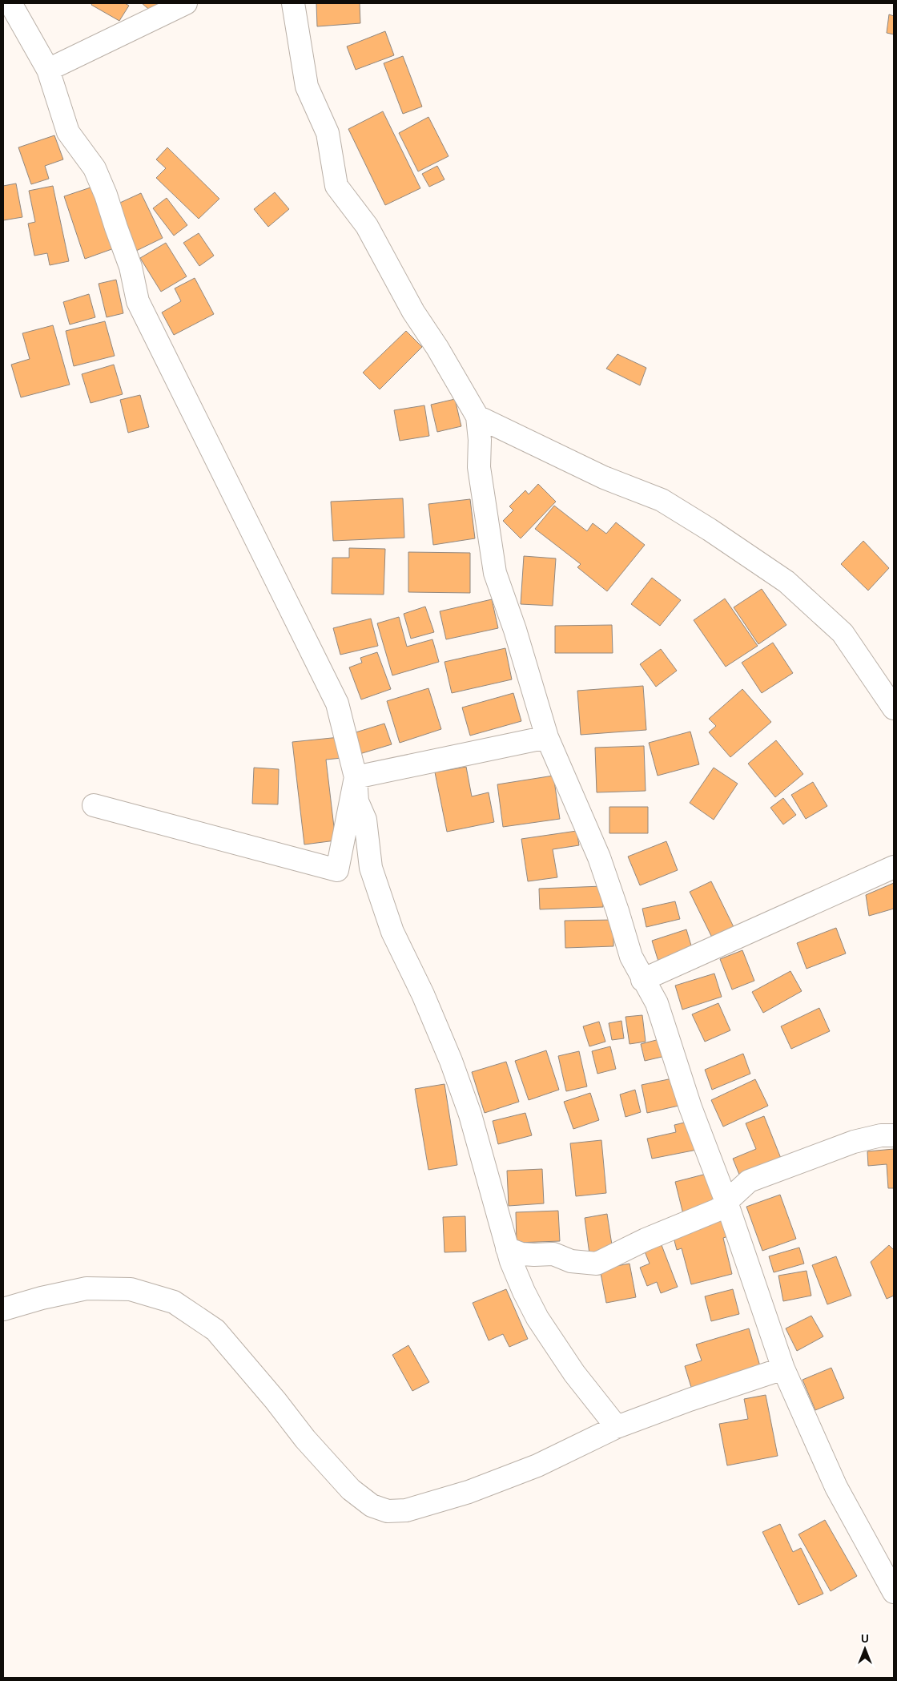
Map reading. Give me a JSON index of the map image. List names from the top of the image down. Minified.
{"north":"top"}
